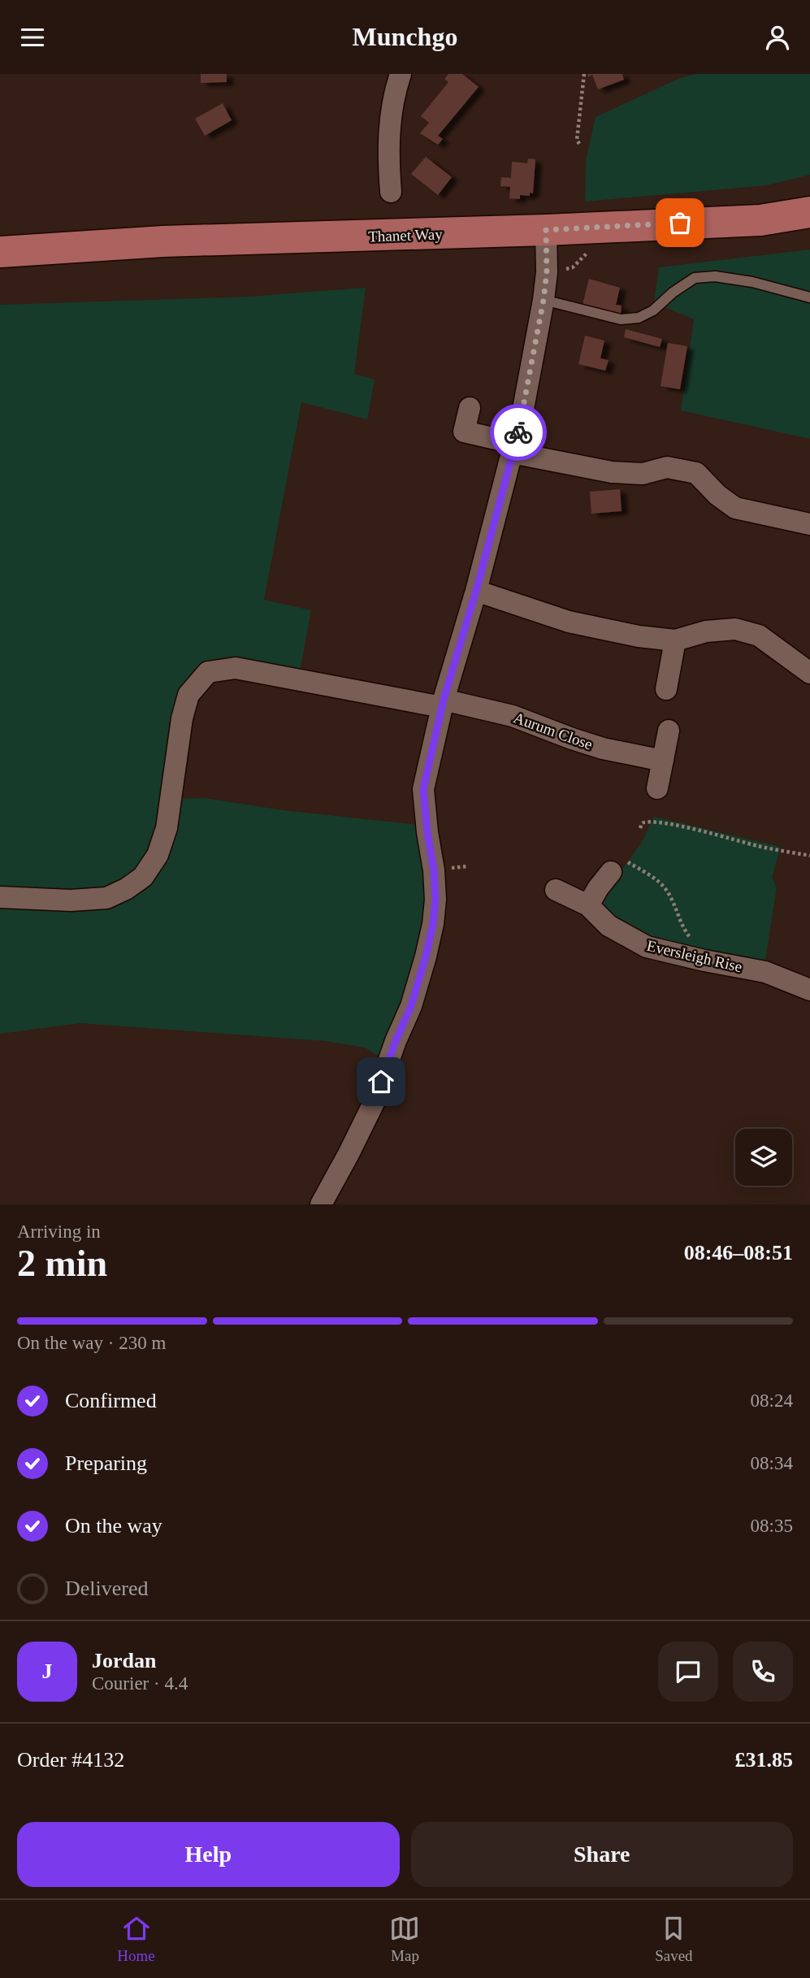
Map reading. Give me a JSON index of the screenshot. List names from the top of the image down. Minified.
{"streets":{"main road":["Thanet Way"],"street":["Aurum Close","Eversleigh Rise"]},"page":{"header":"Munchgo","heading":["2 min","Arriving in","08:46–08:51"],"panel":["Jordan","Courier · 4.4","Order #4132","£31.85"],"bar":"On the way · 230 m","list":[["Confirmed","08:24"],["Preparing","08:34"],["On the way","08:35"],"Delivered"],"round":"J","buttons":["Help","Share"],"tabs":["Home","Map","Saved"]}}
